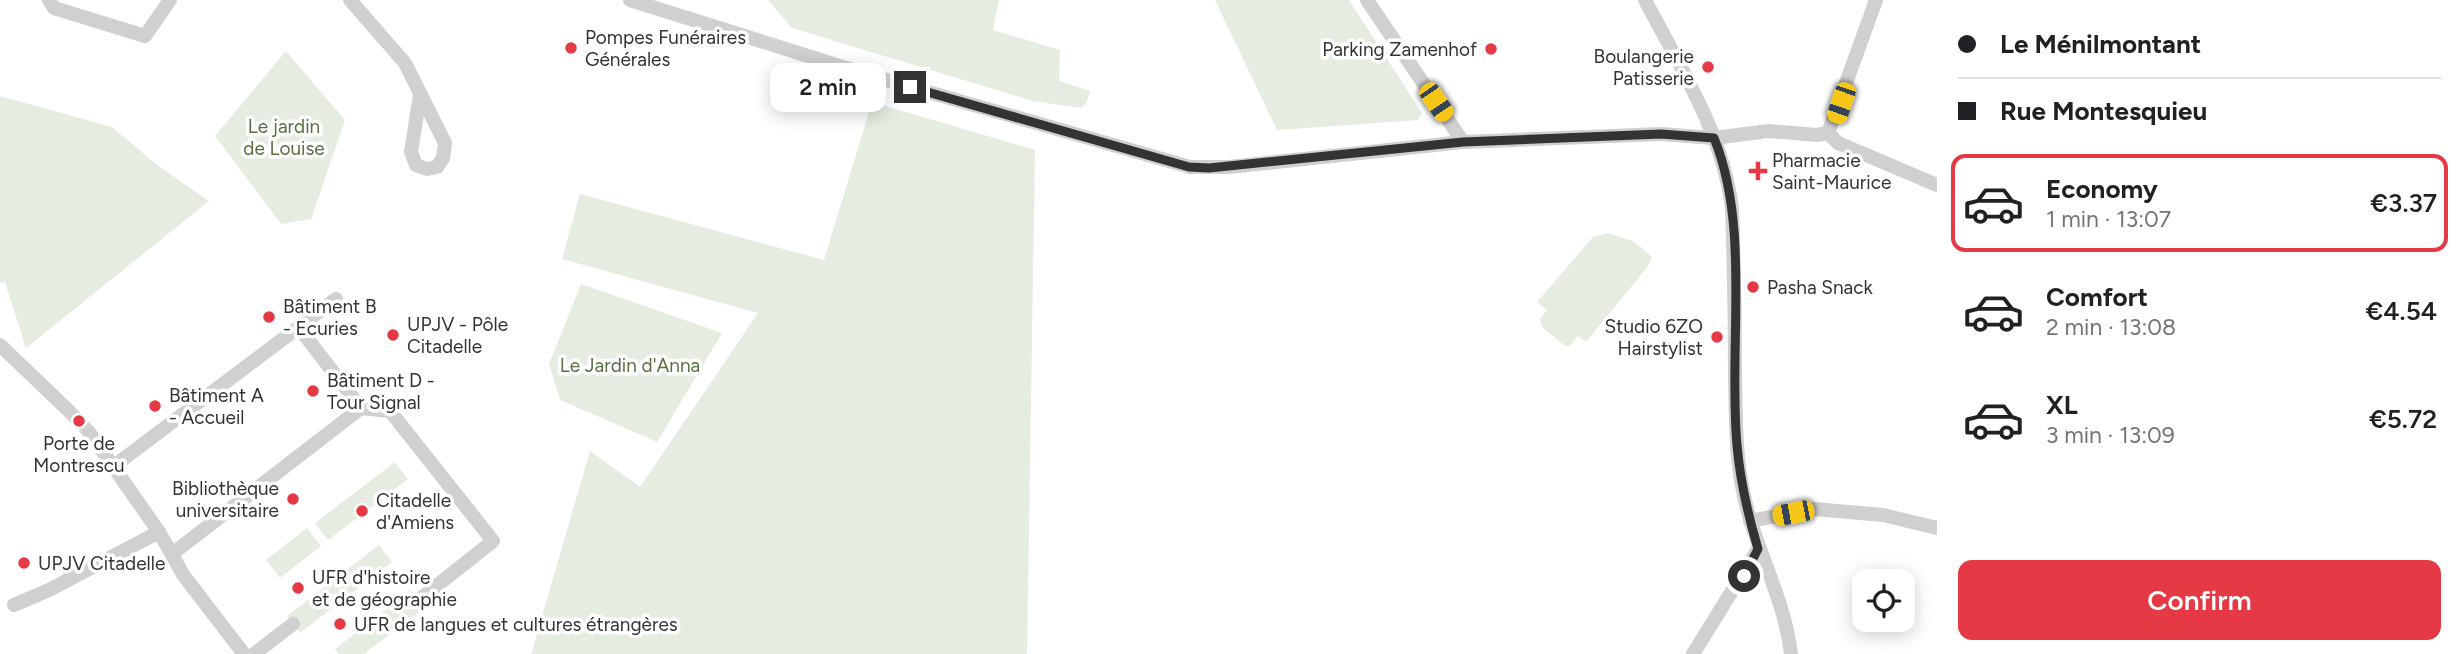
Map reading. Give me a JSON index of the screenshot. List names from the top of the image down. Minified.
{"parks":["Le jardin de Louise","Le Jardin d'Anna"],"places":{"other":["Pompes Funéraires Générales","Parking Zamenhof","Boulangerie Patisserie","Pasha Snack","Bâtiment B - Ecuries","UPJV - Pôle Citadelle","Studio 6ZO Hairstylist","Bâtiment D - Tour Signal","Bâtiment A - Accueil","Porte de Montrescu","Bibliothèque universitaire","Citadelle d'Amiens","UPJV Citadelle","UFR d'histoire et de géographie","UFR de langues et cultures étrangères"],"health":["Pharmacie Saint-Maurice"]},"page":{"banner":["Le Ménilmontant","Rue Montesquieu"],"bubble":"2 min","list":[{"name":"Economy","note":"1 min · 13:07","value":"€3.37"},{"name":"Comfort","note":"2 min · 13:08","value":"€4.54"},{"name":"XL","note":"3 min · 13:09","value":"€5.72"}],"buttons":"Confirm"}}
